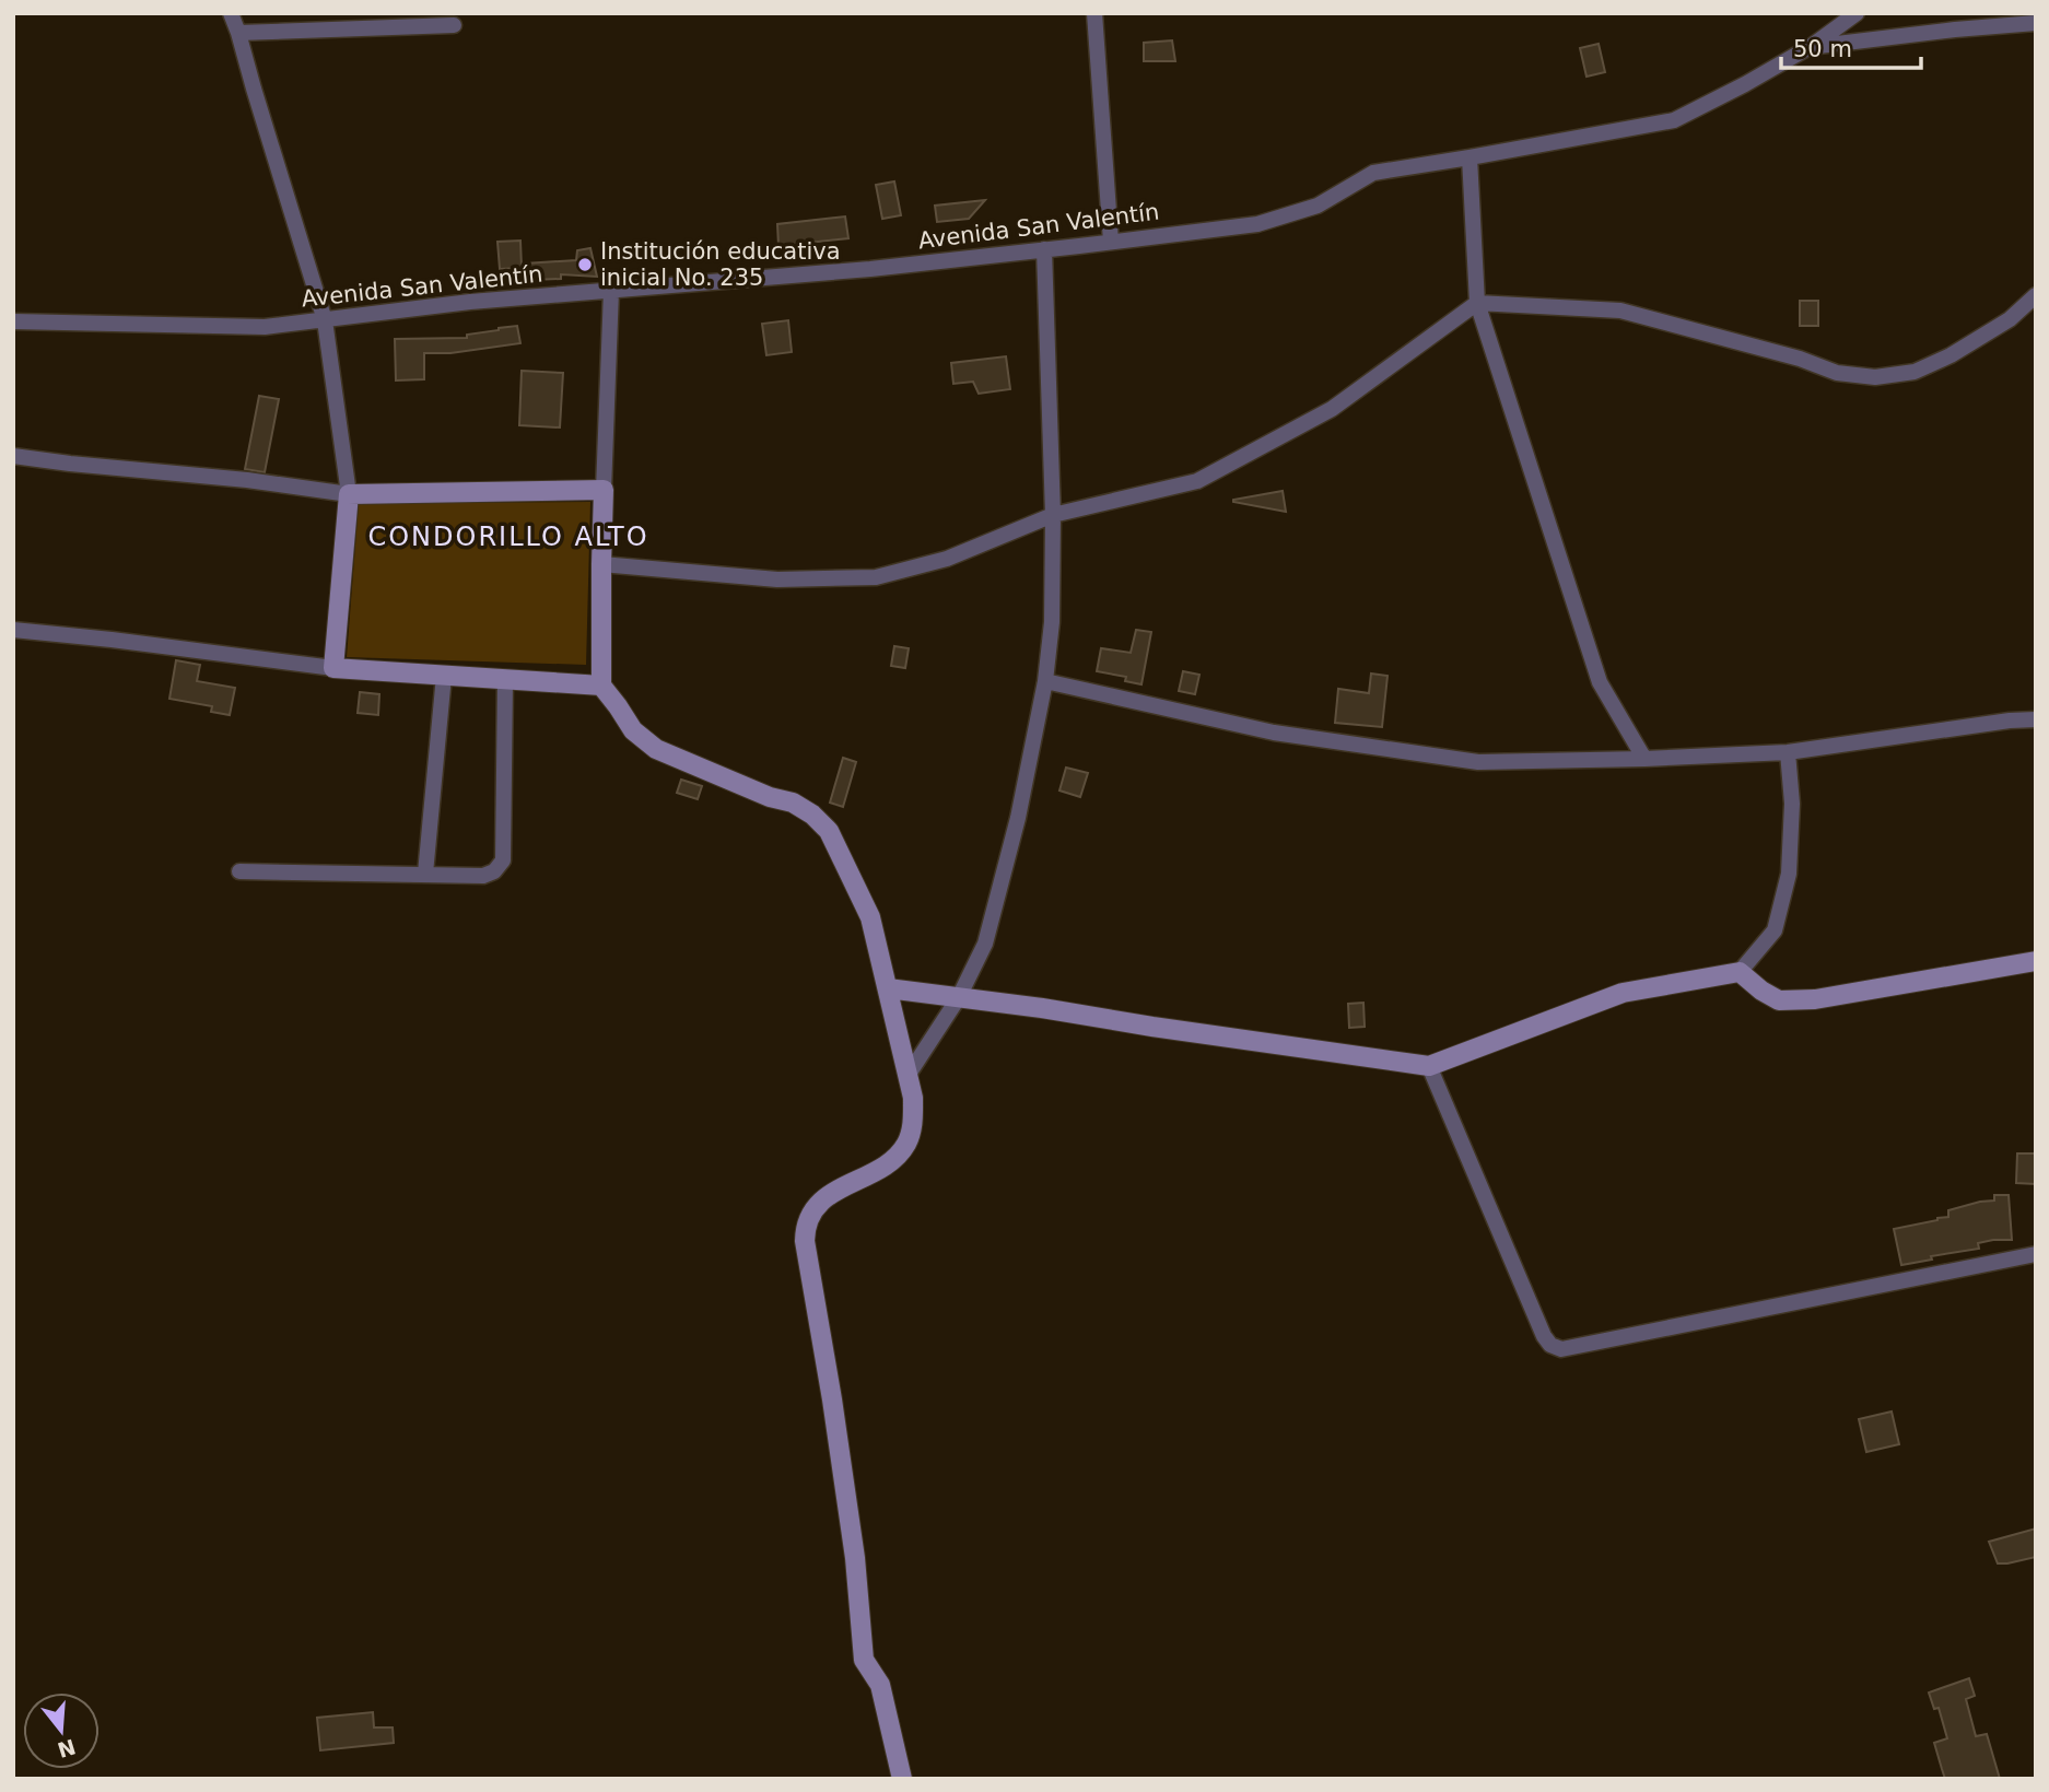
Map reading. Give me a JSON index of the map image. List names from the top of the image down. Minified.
{"streets":{"street":["Avenida San Valentín"]},"districts":["CONDORILLO ALTO"],"places":["Institución educativa inicial No. 235"],"scale_bar":"50 m","north":"bottom"}
